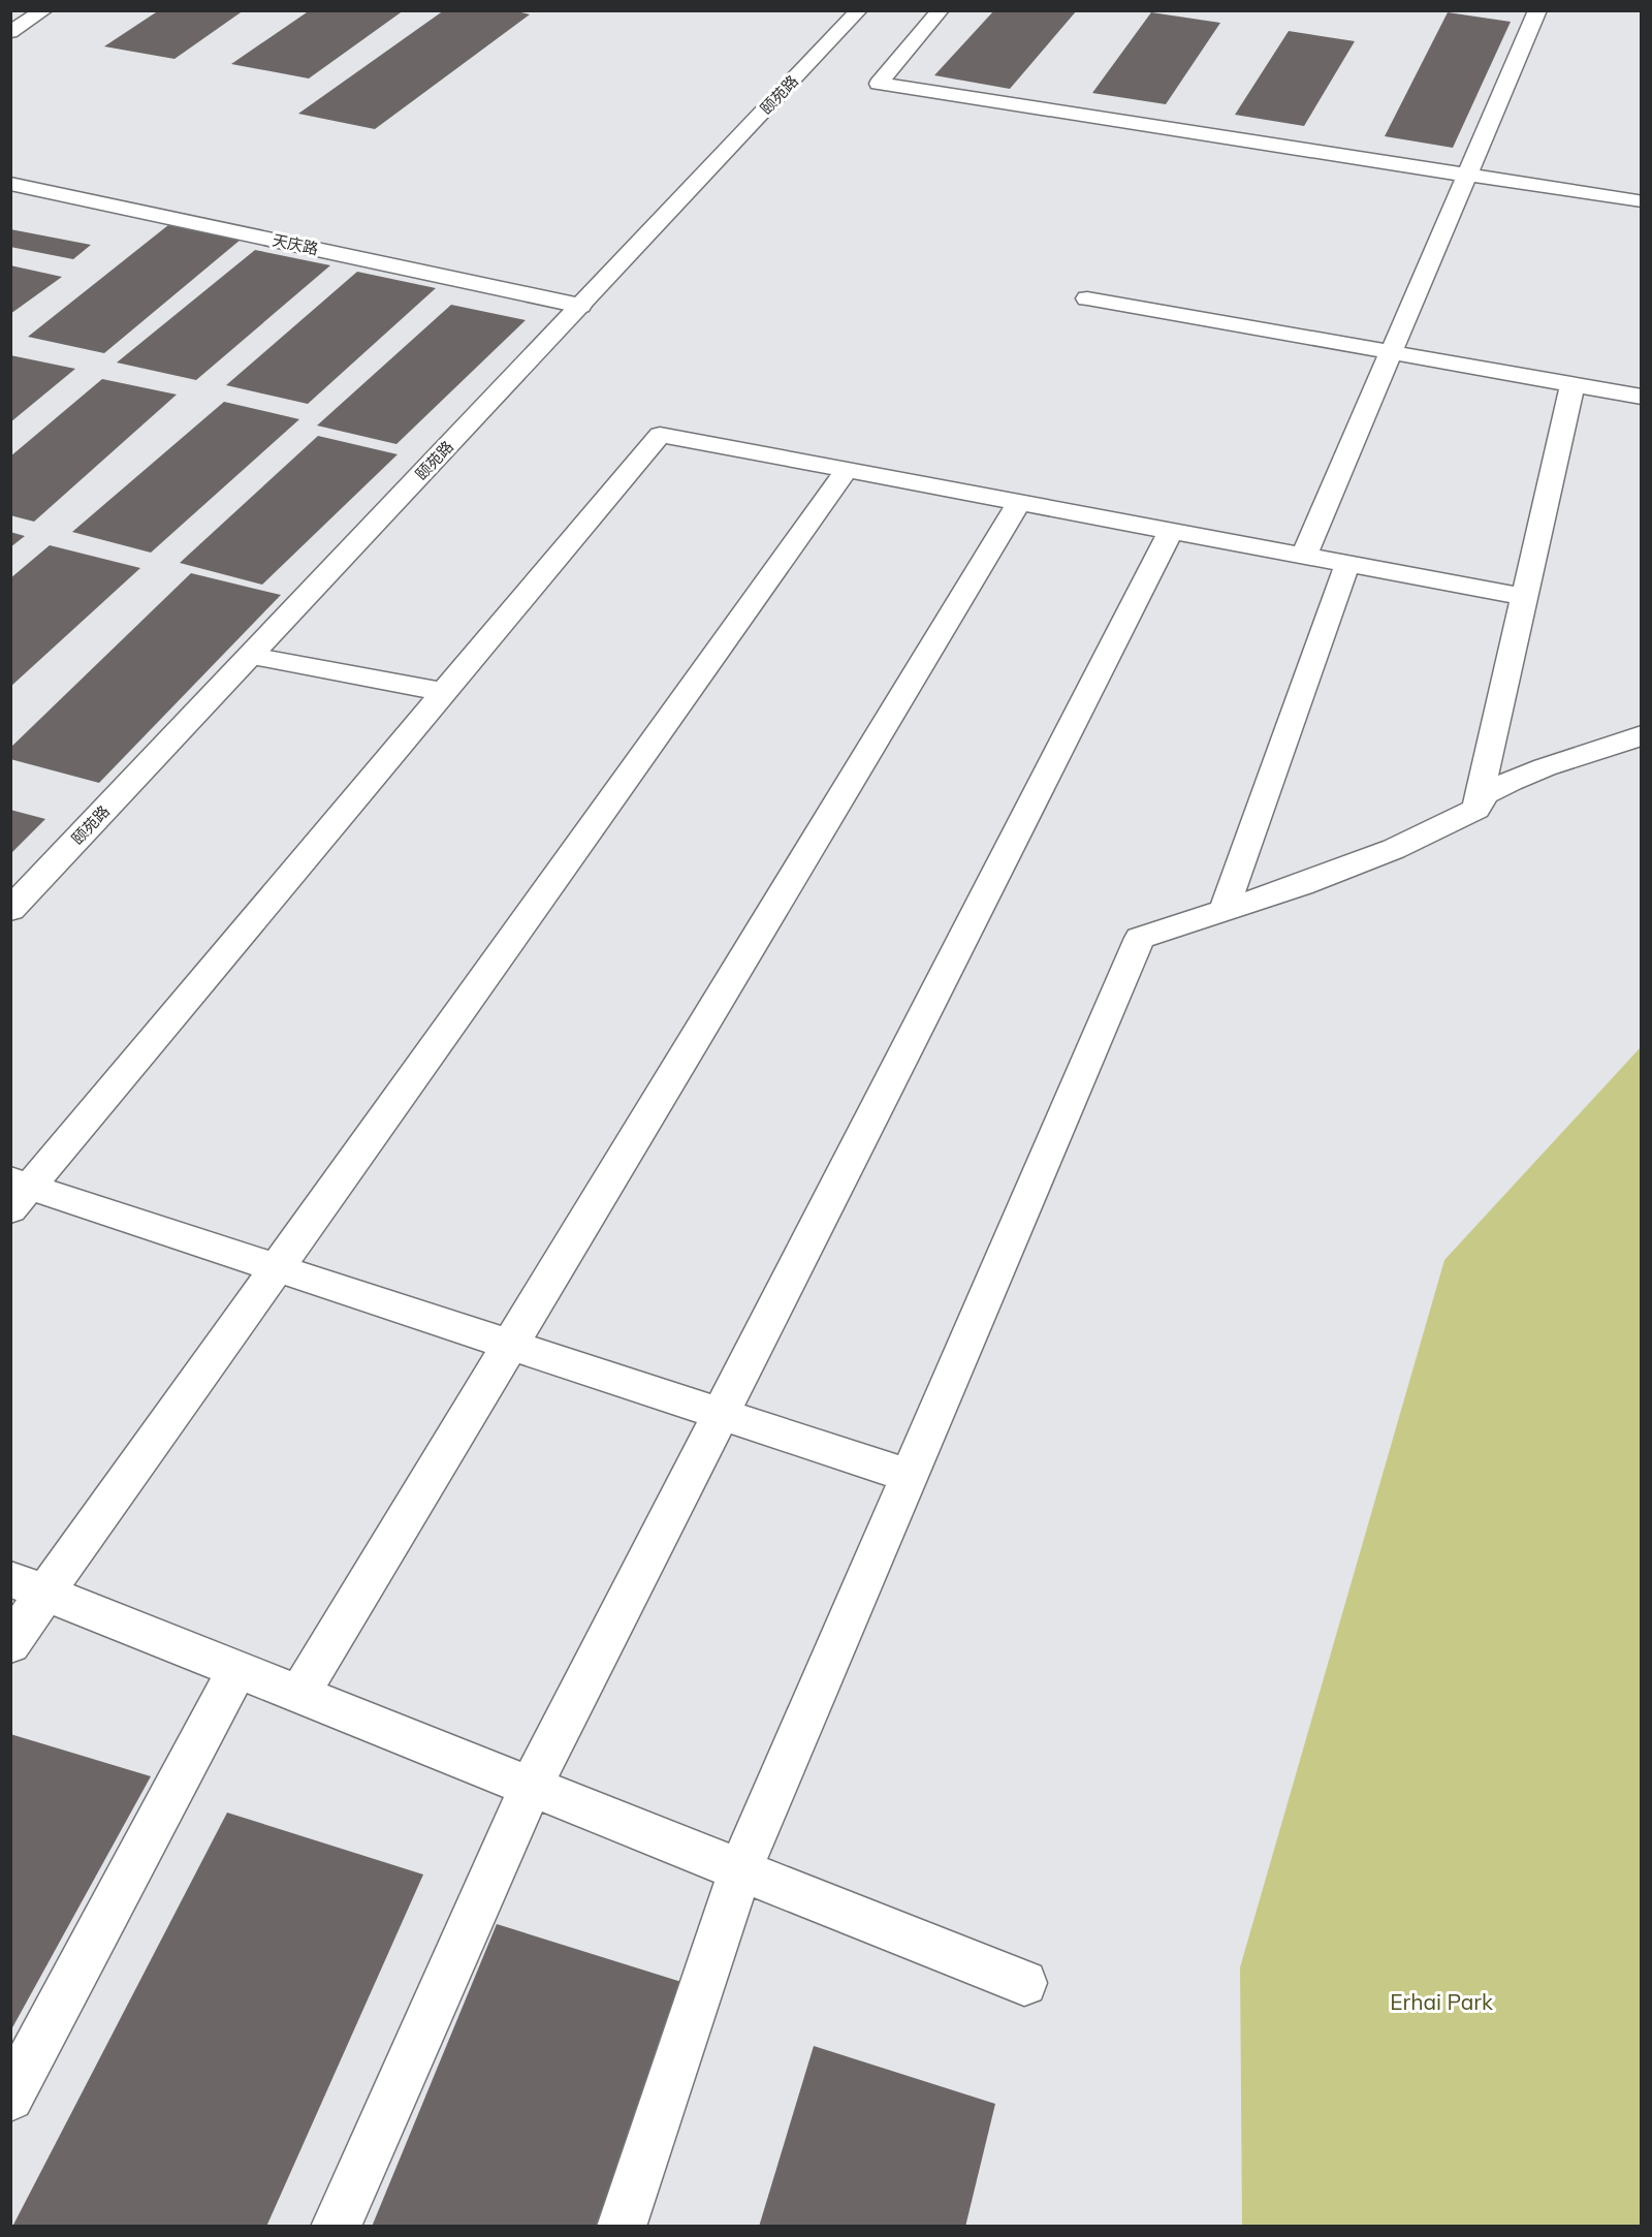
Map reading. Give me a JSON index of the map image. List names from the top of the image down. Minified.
{"streets":{"street":["颐苑路","天庆路"]},"crossings":[["颐苑路","天庆路"]],"parks":["Erhai Park"]}
